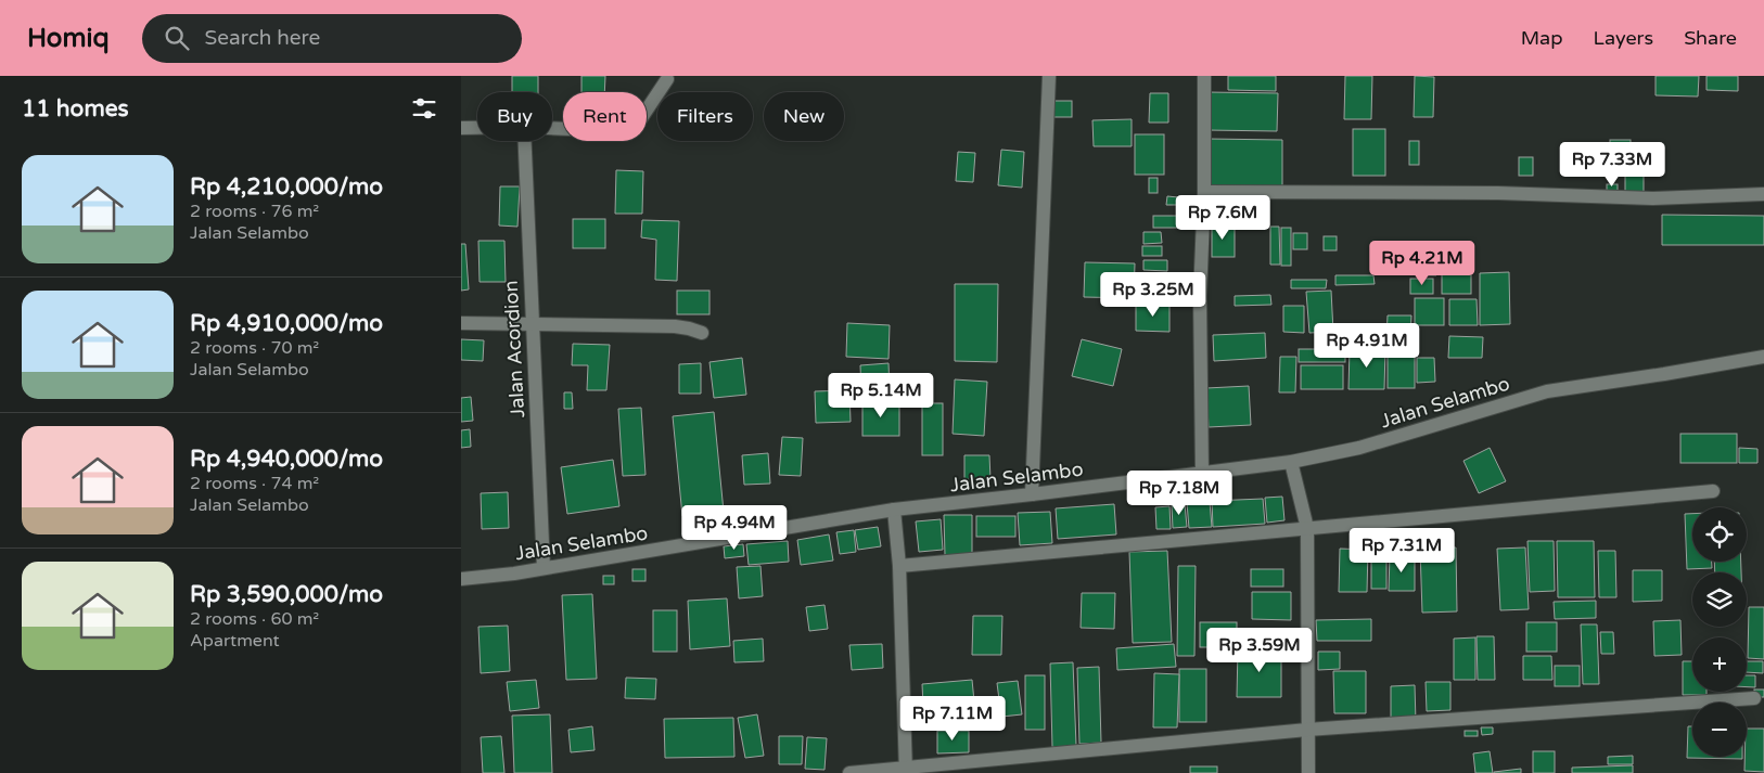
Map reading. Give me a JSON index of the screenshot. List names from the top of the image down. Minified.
{"streets":{"street":["Jalan Acordion","Jalan Selambo"]},"crossings":[["Jalan Acordion","Jalan Selambo"]],"page":{"header":"Homiq","search":"Search here","nav":["Map","Layers","Share"],"heading":"11 homes","chip":["Buy","Rent","Filters","New"],"list":[{"name":"Rp 4,210,000/mo","note":"2 rooms · 76 m² · Jalan Selambo"},{"name":"Rp 4,910,000/mo","note":"2 rooms · 70 m² · Jalan Selambo"},{"name":"Rp 4,940,000/mo","note":"2 rooms · 74 m² · Jalan Selambo"},{"name":"Rp 3,590,000/mo","note":"2 rooms · 60 m² · Apartment"}],"price":["Rp 7.33M","Rp 7.6M","Rp 4.21M","Rp 3.25M","Rp 4.91M","Rp 5.14M","Rp 7.18M","Rp 4.94M","Rp 7.31M","Rp 3.59M","Rp 7.11M"],"map_buttons":["+","−"]}}
